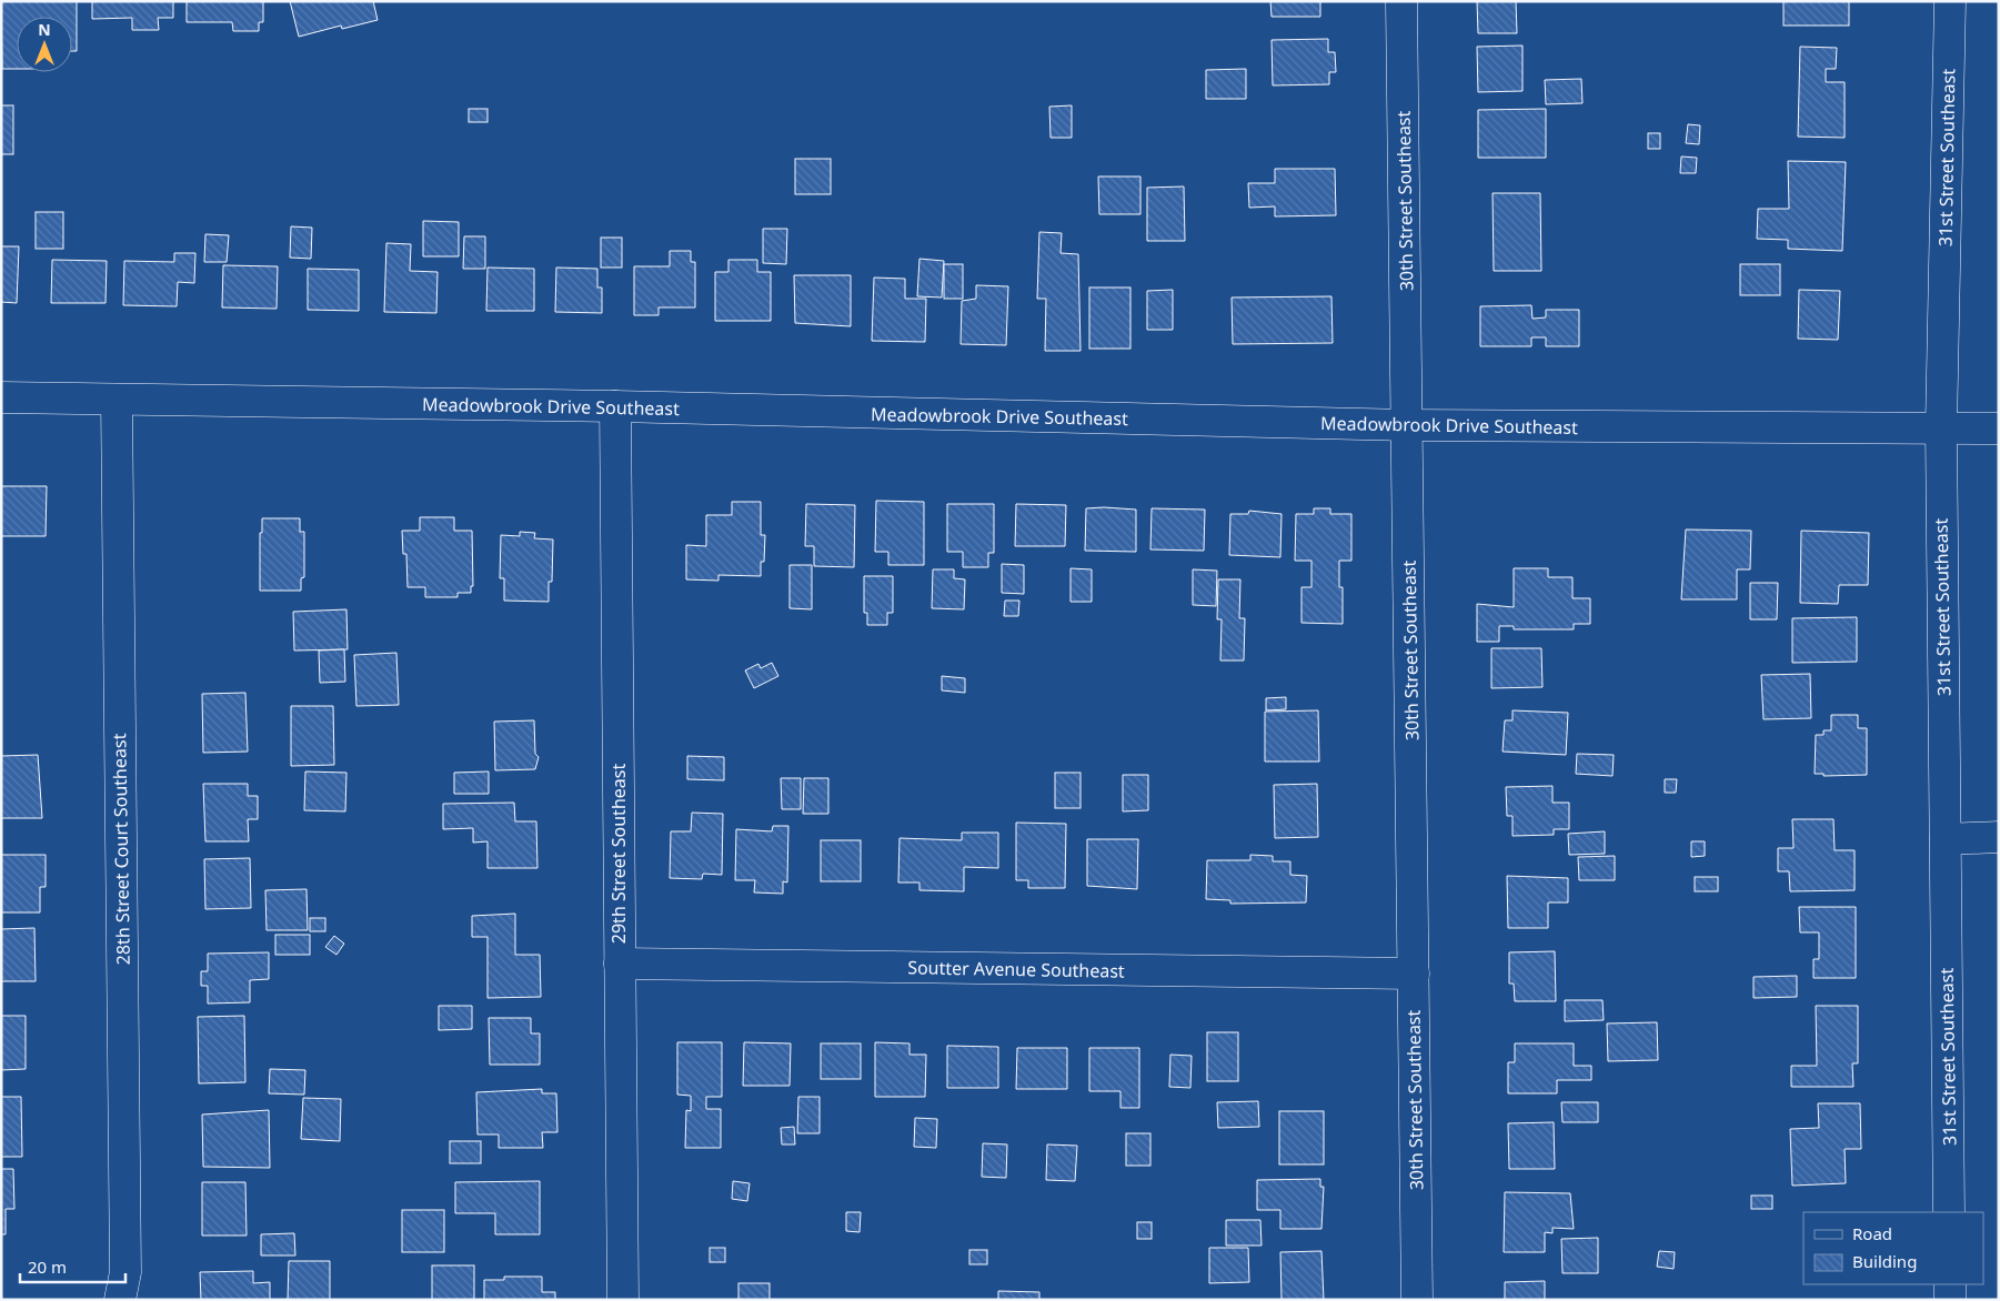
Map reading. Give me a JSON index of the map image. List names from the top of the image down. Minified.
{"streets":{"street":["31st Street Southeast","30th Street Southeast","Meadowbrook Drive Southeast","28th Street Court Southeast","29th Street Southeast","Soutter Avenue Southeast"]},"crossings":[["31st Street Southeast","Meadowbrook Drive Southeast"],["30th Street Southeast","Meadowbrook Drive Southeast"],["30th Street Southeast","Soutter Avenue Southeast"],["Meadowbrook Drive Southeast","28th Street Court Southeast"],["Meadowbrook Drive Southeast","29th Street Southeast"],["29th Street Southeast","Soutter Avenue Southeast"]],"legend":["Road","Building"],"scale_bar":"20 m","north":"top"}
